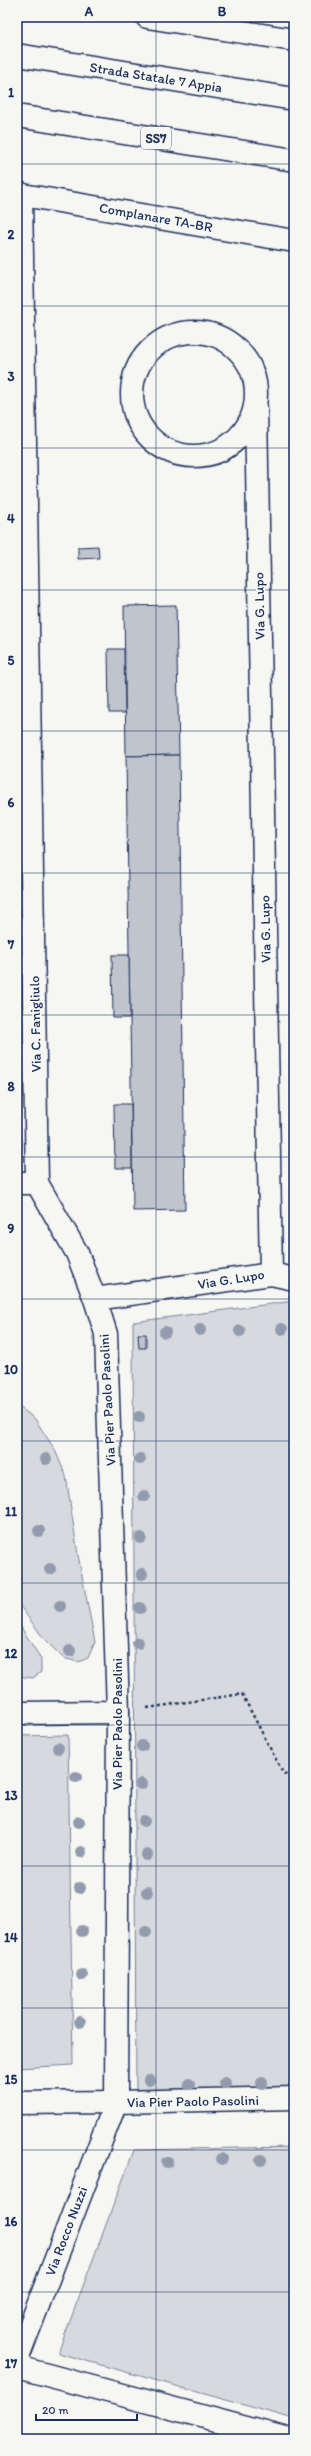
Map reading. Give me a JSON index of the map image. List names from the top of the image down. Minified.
{"streets":{"main road":["Strada Statale 7 Appia","SS7","Complanare TA-BR","Via G. Lupo","Via C. Fanigliulo","Via Pier Paolo Pasolini","Via Rocco Nuzzi"]},"crossings":[["Complanare TA-BR","Via C. Fanigliulo"],["Via G. Lupo","Via Pier Paolo Pasolini"],["Via C. Fanigliulo","Via Pier Paolo Pasolini"],["Via Pier Paolo Pasolini","Via Rocco Nuzzi"]],"scale_bar":"20 m","grid":{"columns":["A","B"],"rows":["1","2","3","4","5","6","7","8","9","10","11","12","13","14","15","16","17"]}}
